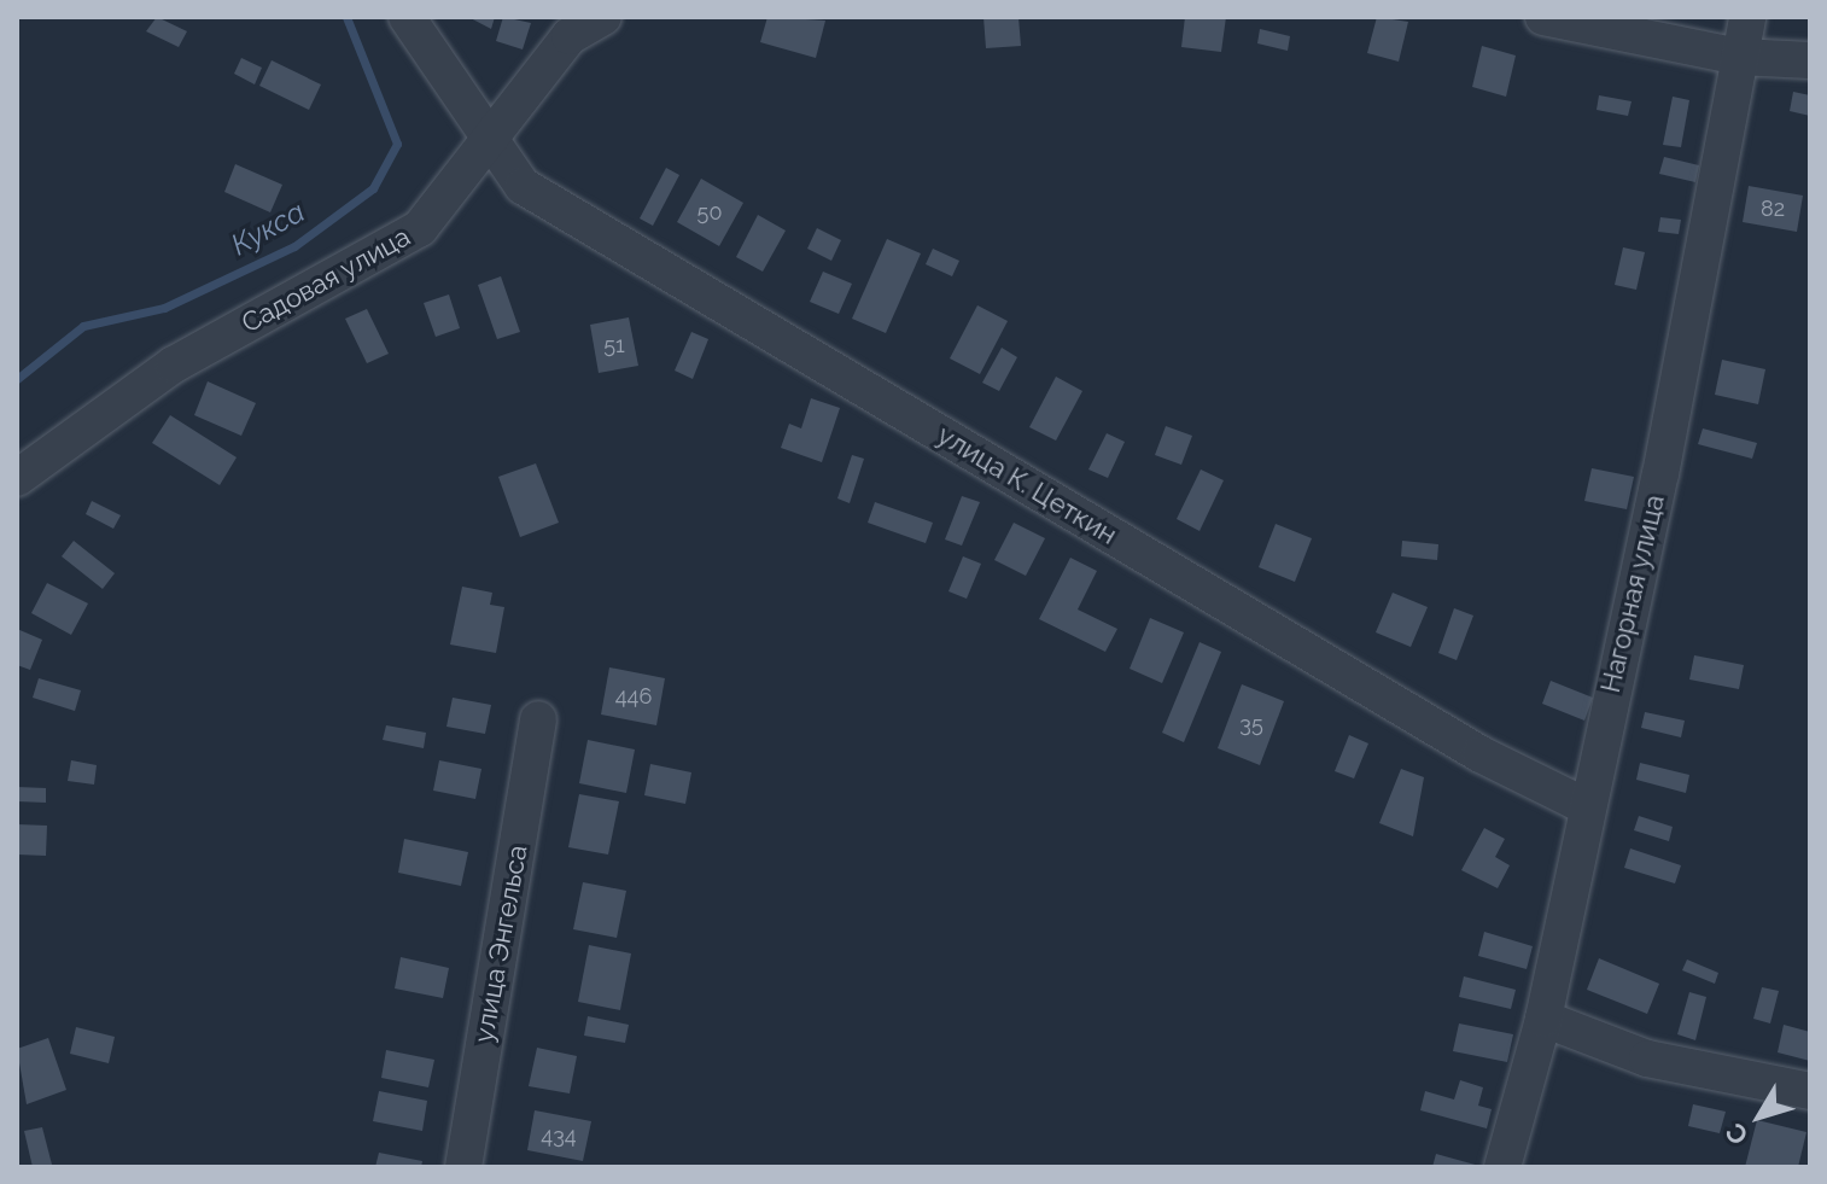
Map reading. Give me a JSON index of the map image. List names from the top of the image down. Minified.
{"streets":{"street":["Садовая улица","улица К. Цеткин","Нагорная улица","улица Энгельса"]},"crossings":[["Садовая улица","улица К. Цеткин"],["улица К. Цеткин","Нагорная улица"]],"water":["Кукса"],"house_numbers":["82","50","51","446","35","434"],"north":"bottom left"}
